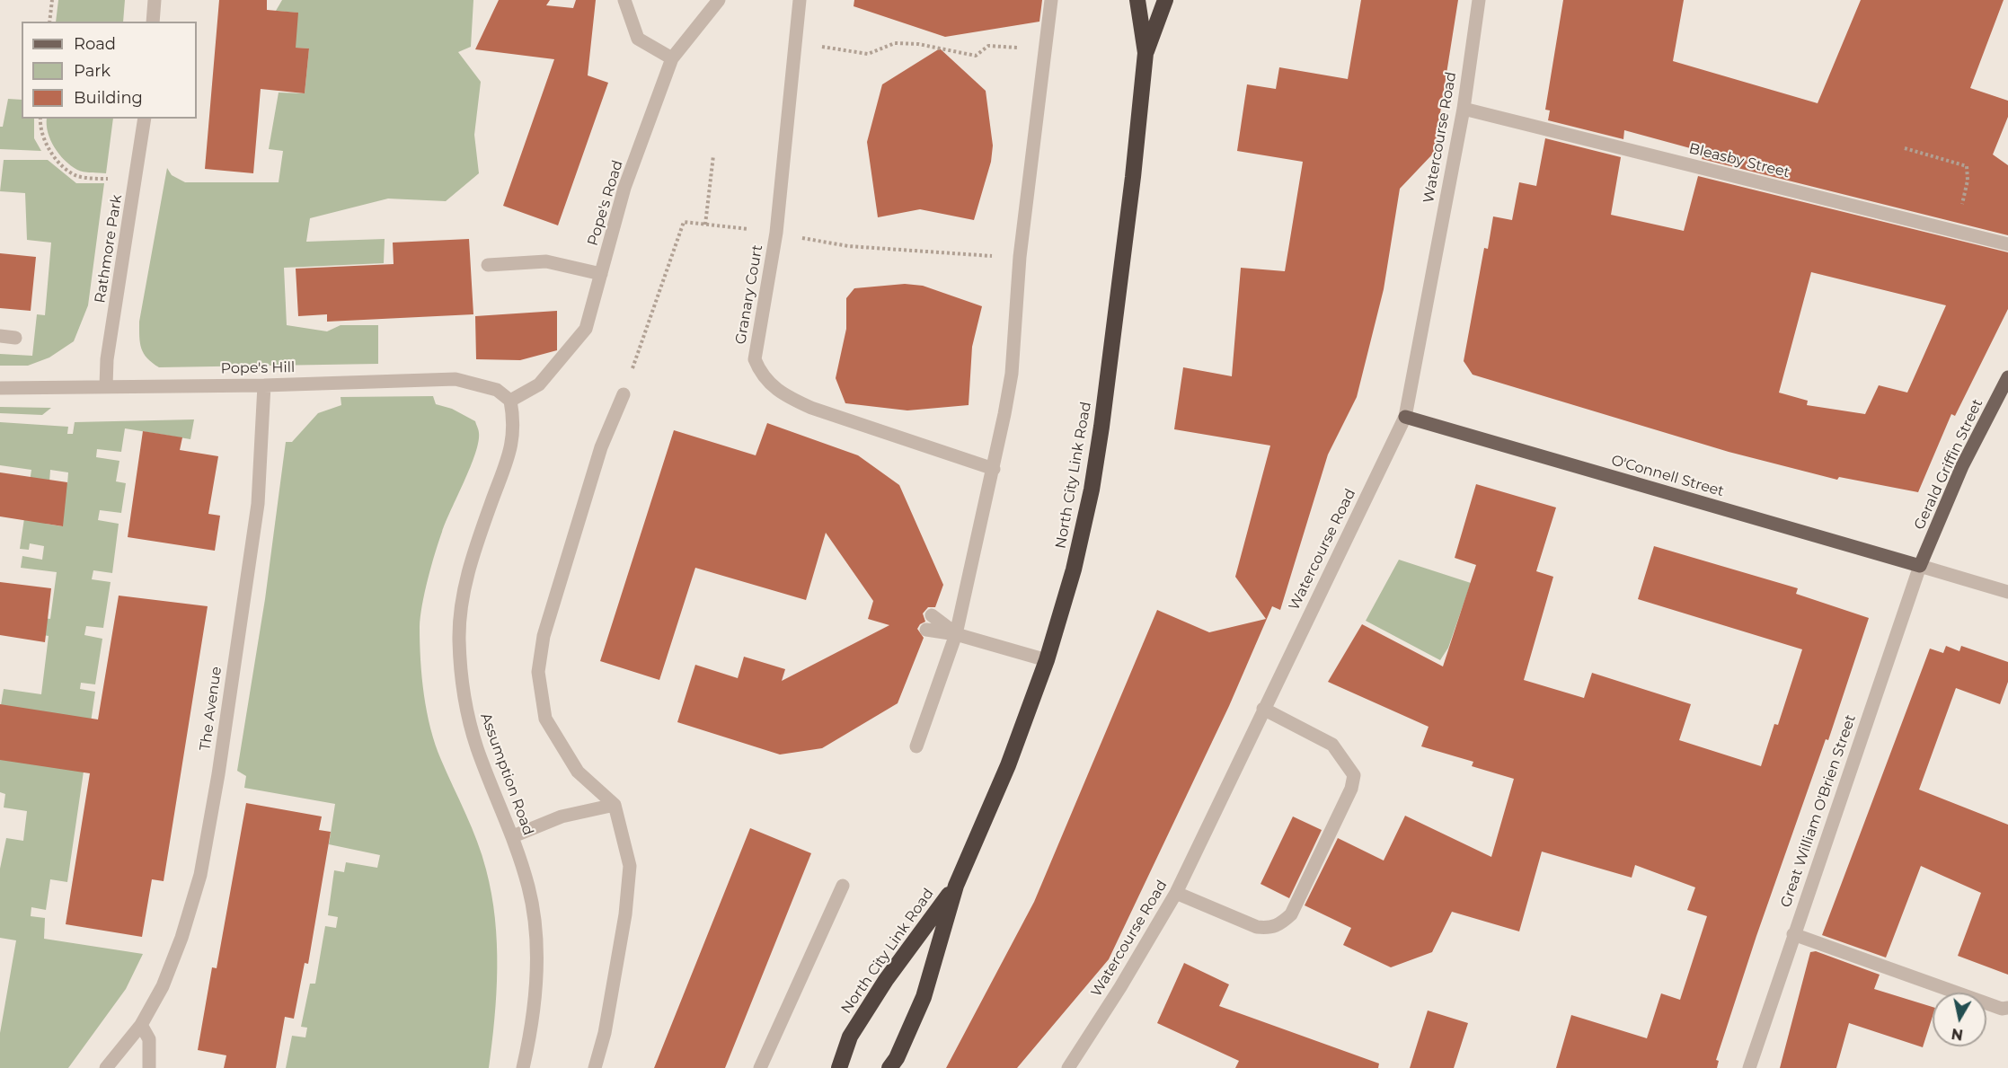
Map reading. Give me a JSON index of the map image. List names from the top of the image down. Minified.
{"streets":{"highway":["North City Link Road"],"main road":["Gerald Griffin Street","O'Connell Street"],"street":["Watercourse Road","Bleasby Street","Pope's Road","Rathmore Park","Granary Court","Pope's Hill","The Avenue","Assumption Road","Great William O'Brien Street"]},"crossings":[["Watercourse Road","Bleasby Street"],["Watercourse Road","O'Connell Street"],["Pope's Road","Pope's Hill"],["Pope's Road","Assumption Road"],["Rathmore Park","Pope's Hill"],["Pope's Hill","The Avenue"],["Pope's Hill","Assumption Road"],["Gerald Griffin Street","O'Connell Street"],["Gerald Griffin Street","Great William O'Brien Street"],["O'Connell Street","Great William O'Brien Street"]],"legend":["Road","Park","Building"],"north":"bottom"}
